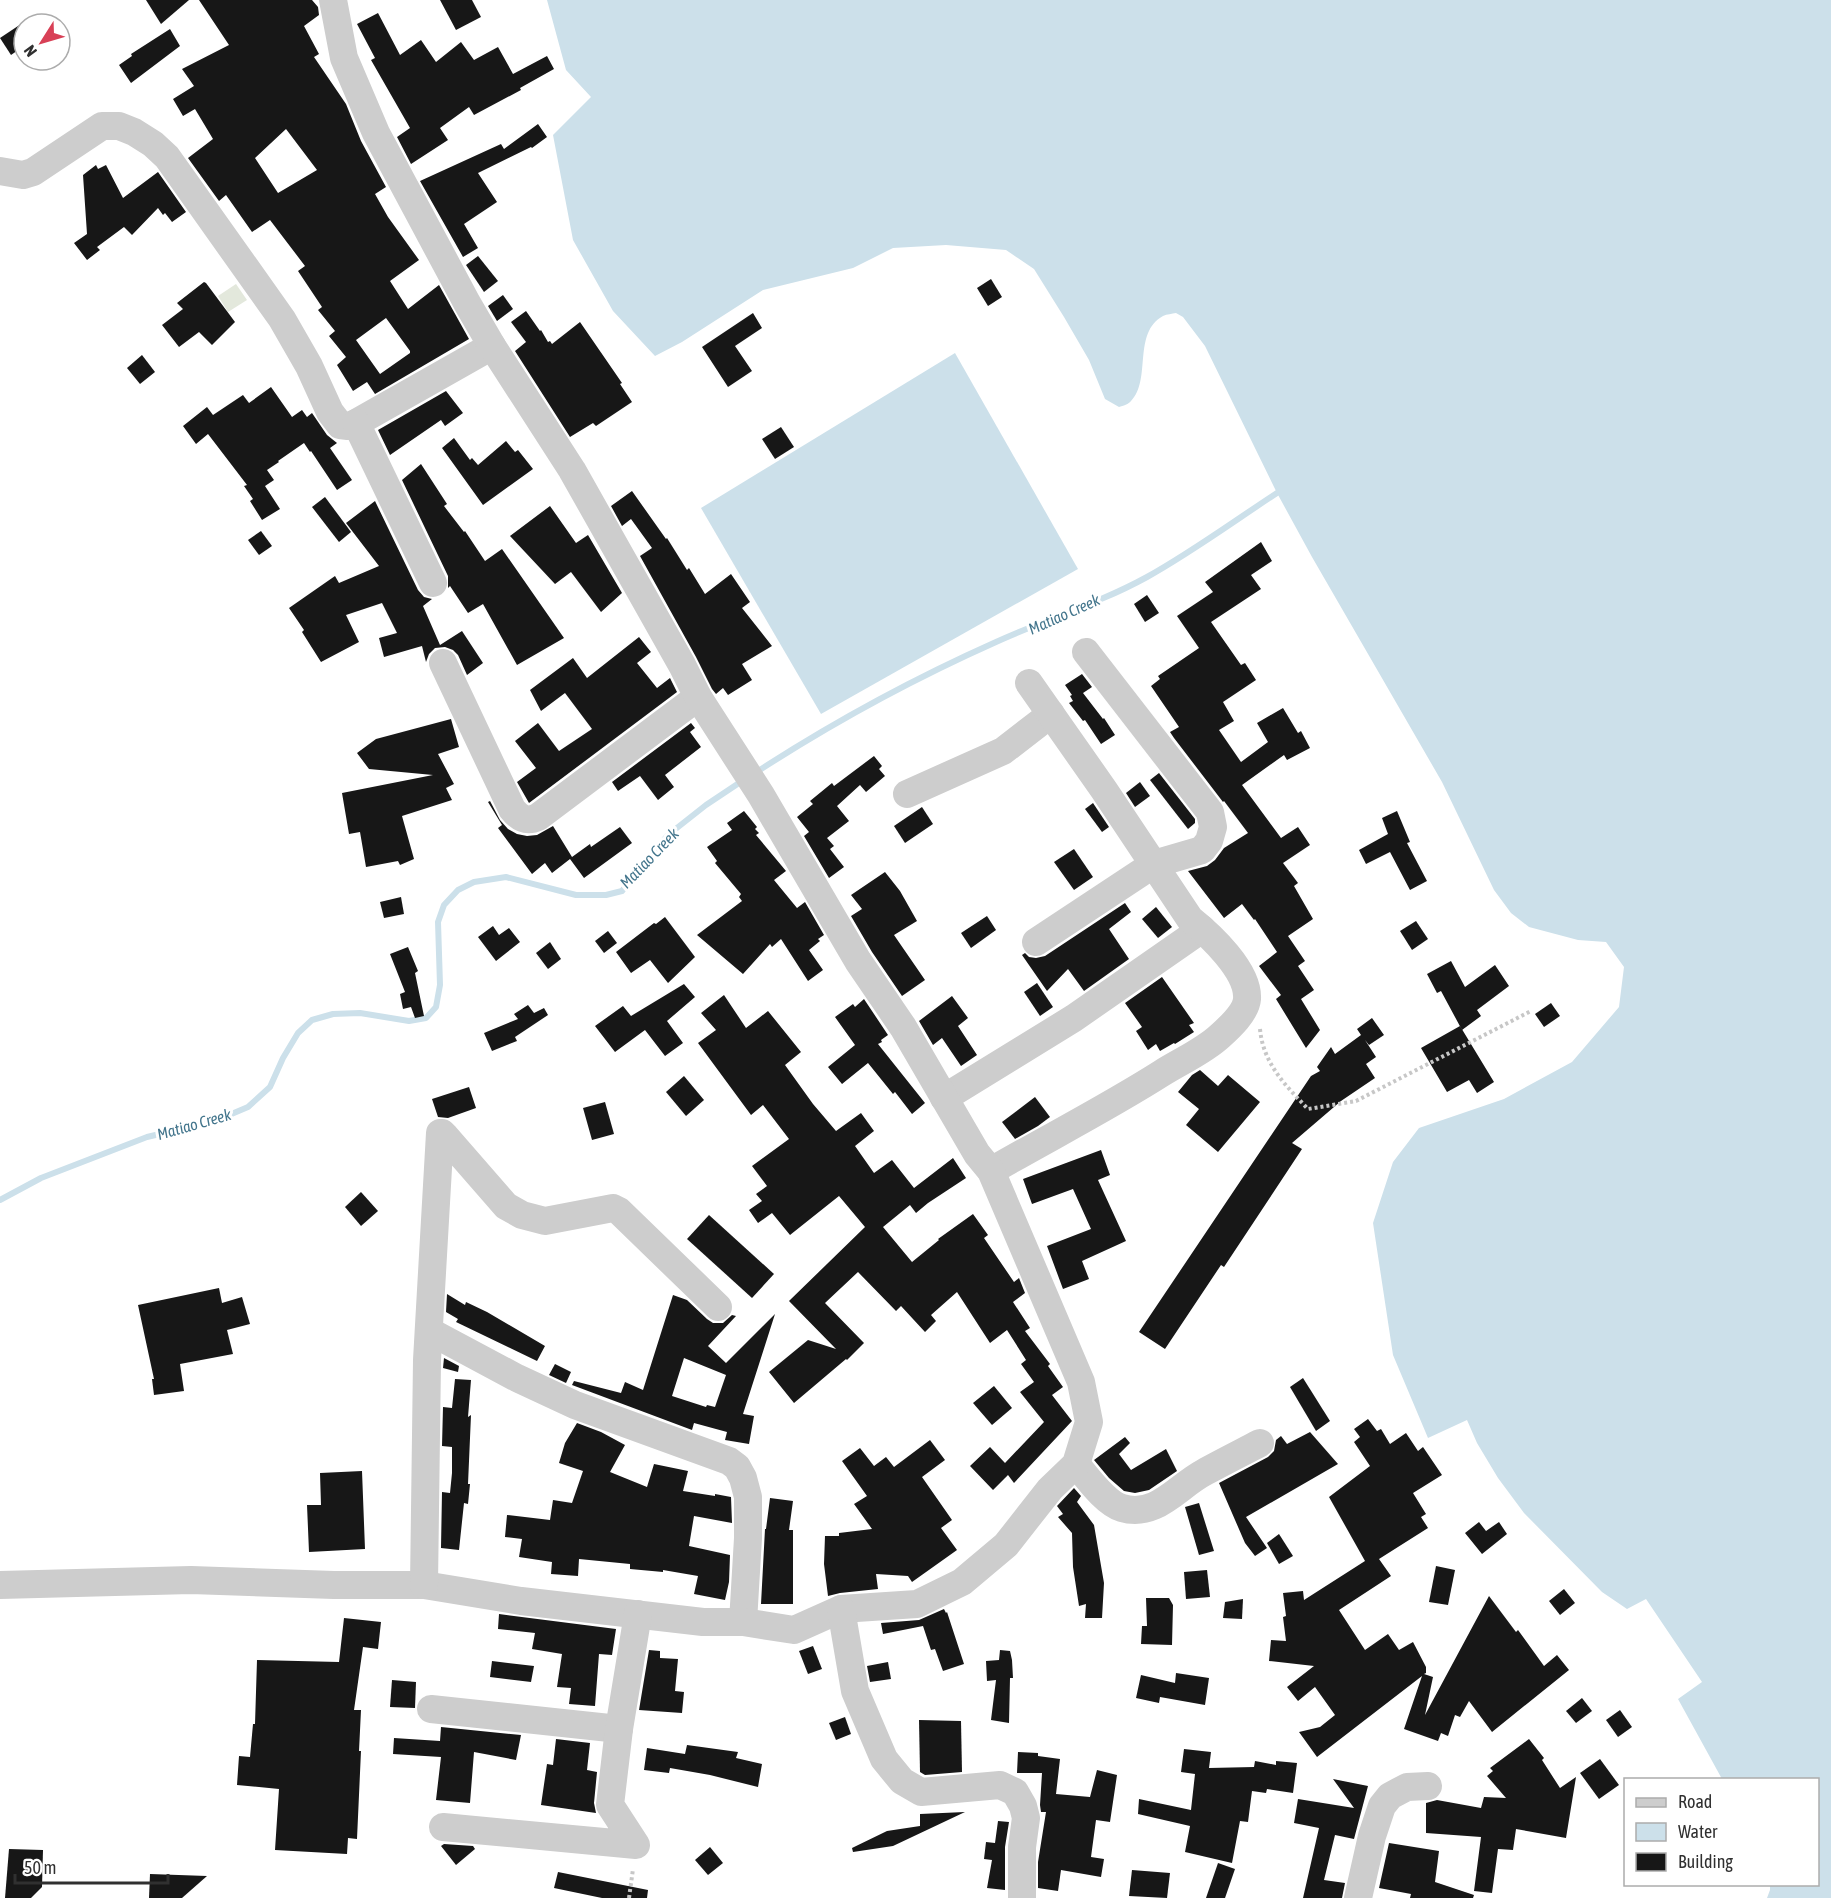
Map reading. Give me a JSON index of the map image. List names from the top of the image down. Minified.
{"water":["Matiao Creek"],"legend":["Road","Water","Building"],"scale_bar":"50 m","north":"bottom left"}
